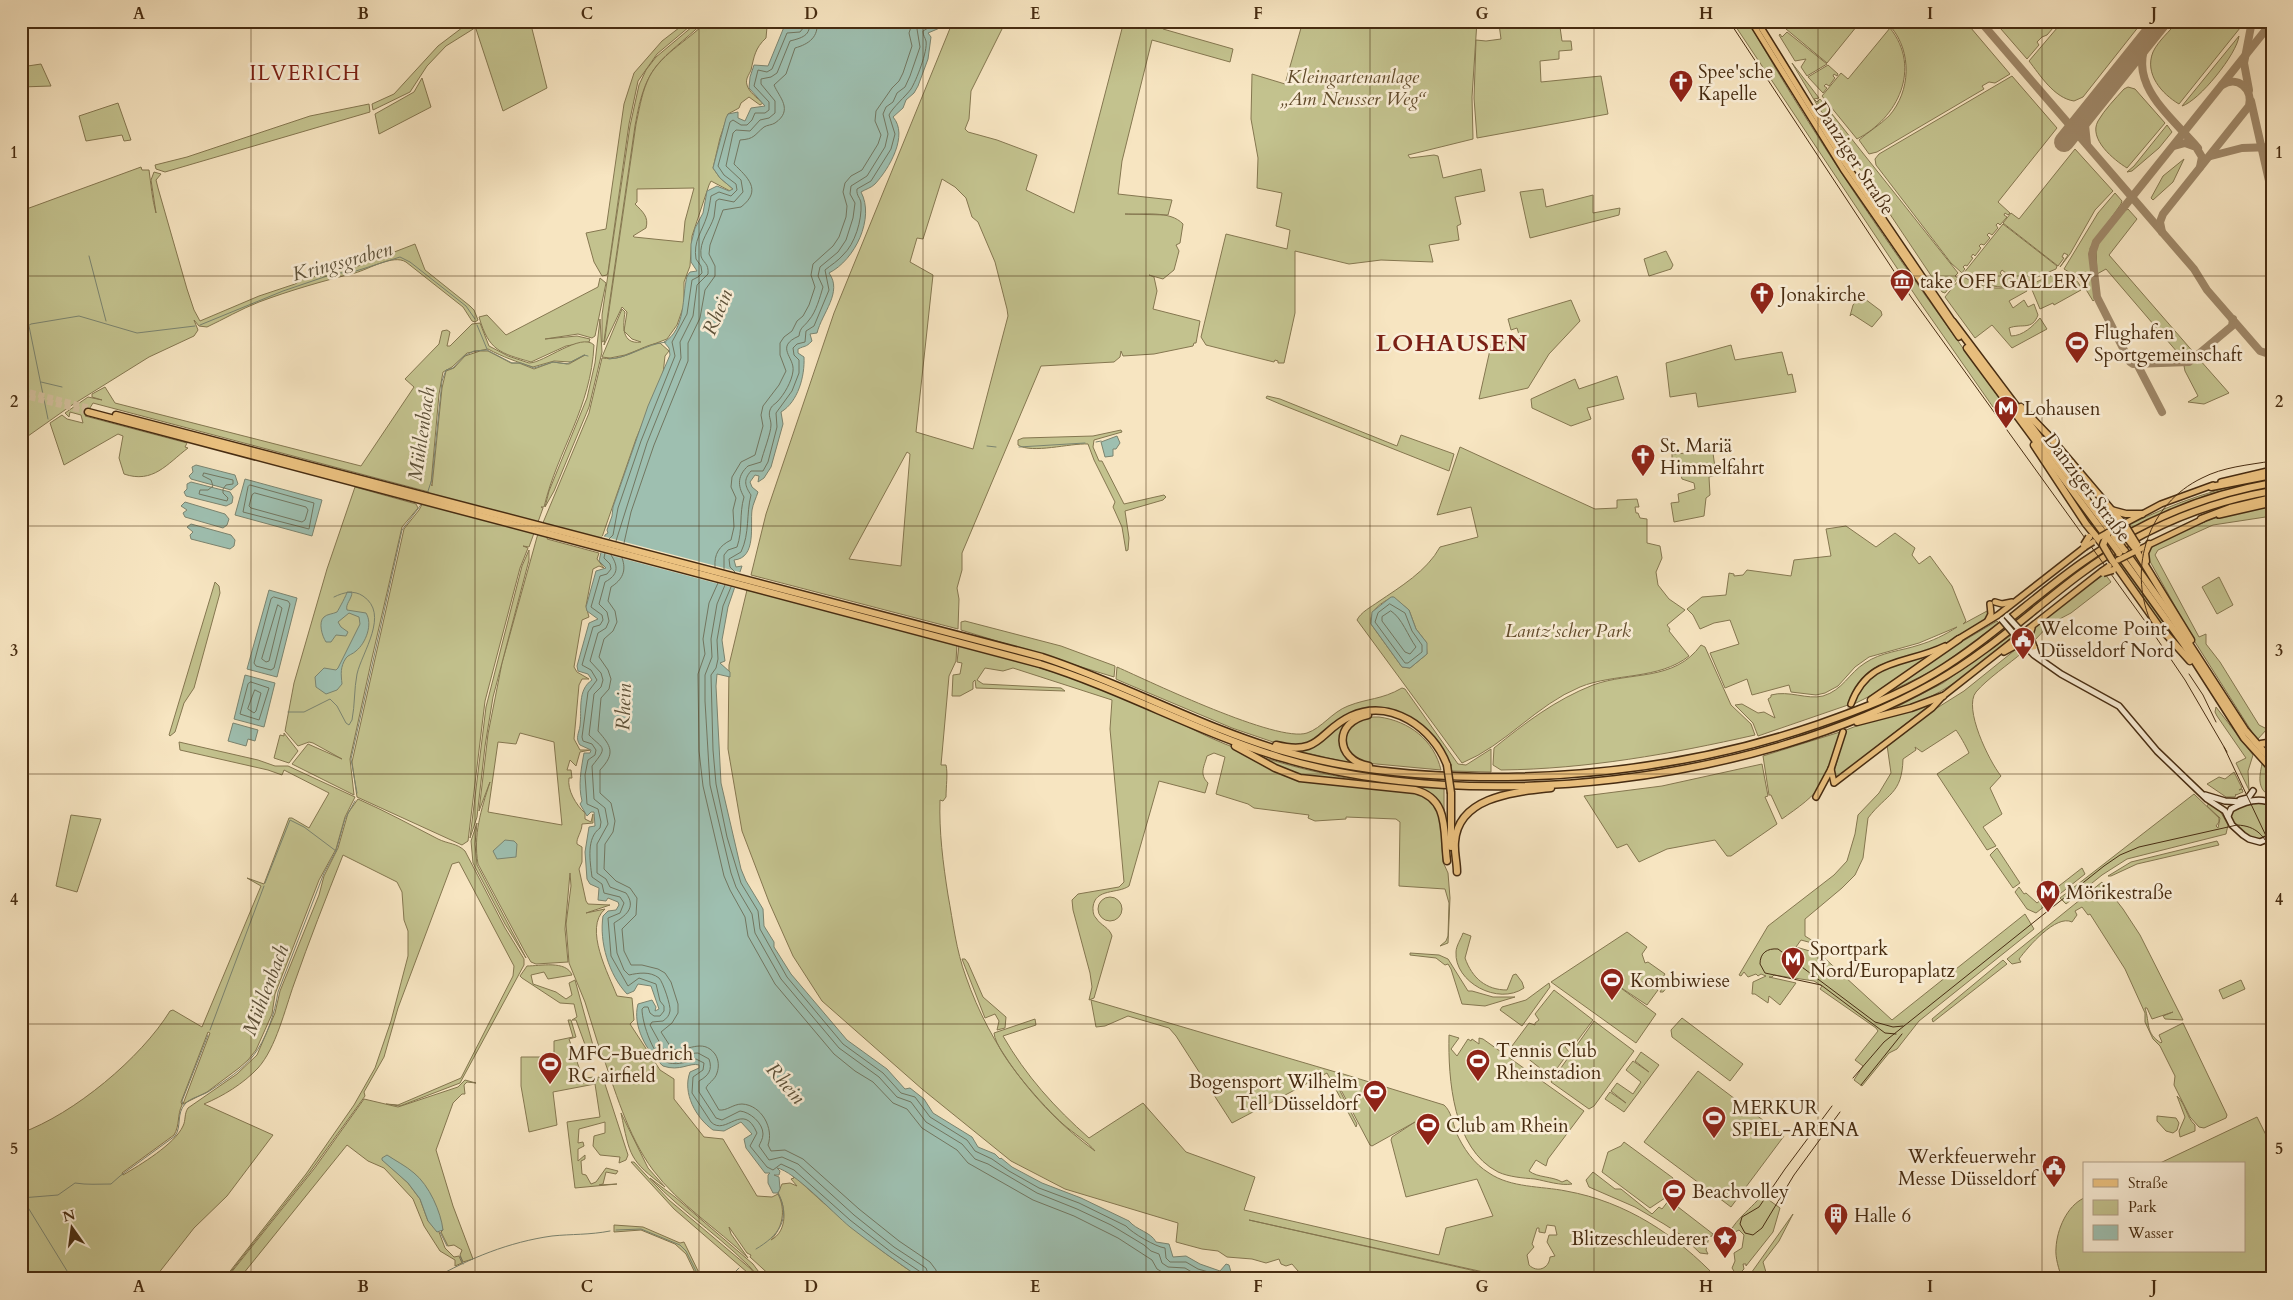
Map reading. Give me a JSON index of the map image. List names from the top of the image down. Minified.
{"streets":{"highway":["Danziger Straße"]},"districts":["ILVERICH","LOHAUSEN"],"water":["Kringsgraben","Rhein","Mühlenbach"],"parks":["Kleingartenanlage „Am Neusser Weg“","Lantz'scher Park"],"places":{"church":["Spee'sche Kapelle","Jonakirche","St. Mariä Himmelfahrt"],"museum":["take OFF GALLERY"],"sports":["Flughafen Sportgemeinschaft","Kombiwiese","Tennis Club Rheinstadion","MFC-Buedrich RC airfield","Bogensport Wilhelm Tell Düsseldorf","MERKUR SPIEL-ARENA","Club am Rhein","Beachvolley"],"metro station":["Lohausen","Mörikestraße","Sportpark Nord/Europaplatz"],"public building":["Welcome Point Düsseldorf Nord","Werkfeuerwehr Messe Düsseldorf"],"building":["Halle 6"],"place":["Blitzeschleuderer"]},"legend":["Straße","Park","Wasser"],"north":"top","grid":{"columns":["A","B","C","D","E","F","G","H","I","J"],"rows":["1","2","3","4","5"]}}
